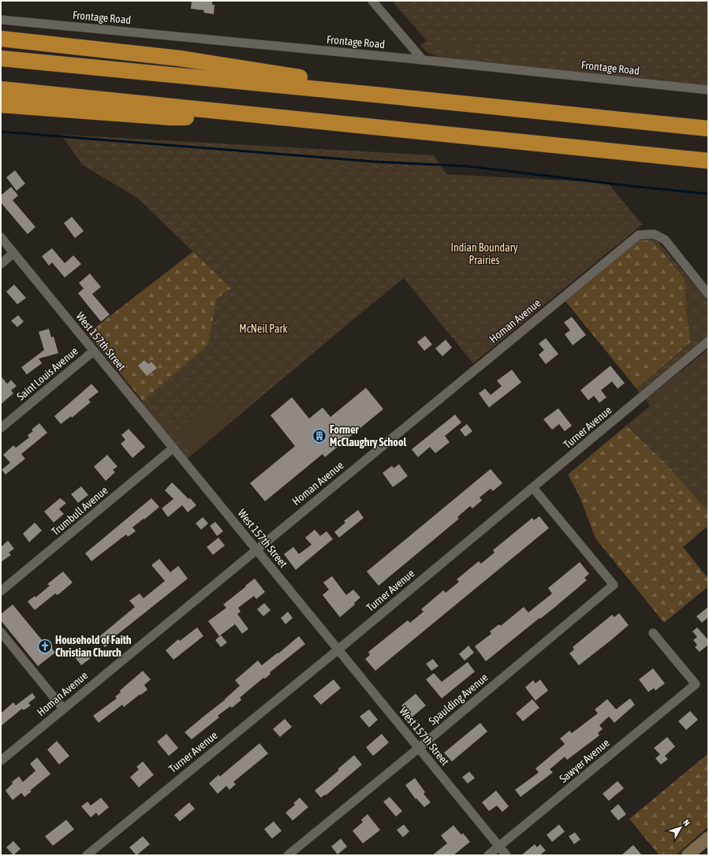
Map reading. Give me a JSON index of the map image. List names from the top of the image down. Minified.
{"streets":{"street":["Frontage Road","Homan Avenue","West 157th Street","Saint Louis Avenue","Turner Avenue","Trumbull Avenue","Spaulding Avenue","Sawyer Avenue"]},"crossings":[["Homan Avenue","West 157th Street"],["West 157th Street","Saint Louis Avenue"],["West 157th Street","Turner Avenue"],["West 157th Street","Trumbull Avenue"],["West 157th Street","Spaulding Avenue"],["West 157th Street","Sawyer Avenue"],["Turner Avenue","Spaulding Avenue"]],"parks":["Indian Boundary Prairies","McNeil Park"],"places":{"building":["Former McClaughry School"],"church":["Household of Faith Christian Church"]},"north":"top right"}
